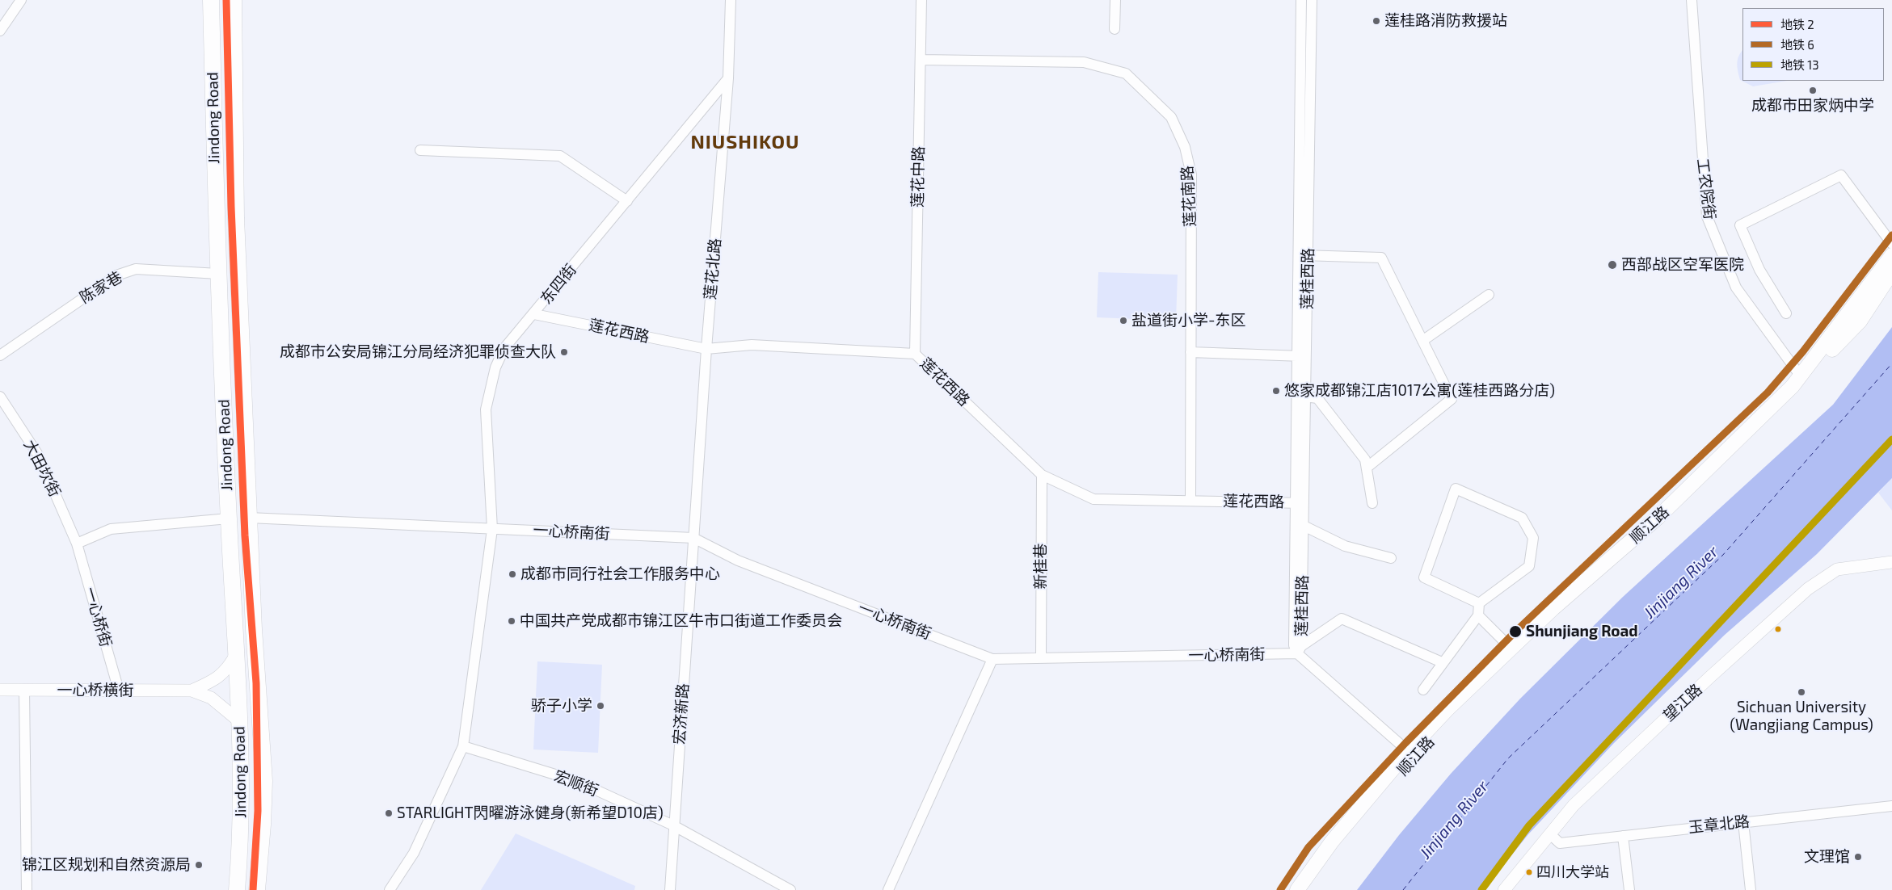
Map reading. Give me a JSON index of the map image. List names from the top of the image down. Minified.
{"streets":{"main road":["Jindong Road","顺江路"],"street":["莲花中路","工农院街","莲花南路","莲花北路","莲桂西路","东四街","陈家巷","莲花西路","大田坎街","一心桥南街","新桂巷","一心桥街","一心桥横街","望江路","宏济新路","宏顺街","玉章北路"]},"crossings":[["Jindong Road","陈家巷"],["Jindong Road","一心桥南街"],["Jindong Road","一心桥横街"],["莲花中路","莲花南路"],["莲花中路","莲花西路"],["工农院街","顺江路"],["莲花南路","莲花西路"],["莲花北路","东四街"],["莲花北路","莲花西路"],["莲花北路","一心桥南街"],["莲花北路","宏济新路"],["莲桂西路","莲花西路"],["莲桂西路","一心桥南街"],["东四街","莲花西路"],["东四街","一心桥南街"],["东四街","宏顺街"],["莲花西路","新桂巷"],["大田坎街","一心桥街"],["一心桥南街","新桂巷"],["一心桥南街","宏济新路"],["一心桥街","一心桥横街"],["望江路","玉章北路"],["宏济新路","宏顺街"]],"districts":["NIUSHIKOU"],"water":["Jinjiang River"],"places":["莲桂路消防救援站","成都市田家炳中学","西部战区空军医院","盐道街小学-东区","成都市公安局锦江分局经济犯罪侦查大队","悠家成都锦江店1017公寓(莲桂西路分店)","成都市同行社会工作服务中心","中国共产党成都市锦江区牛市口街道工作委员会","Shunjiang Road","Sichuan University (Wangjiang Campus)","骄子小学","STARLIGHT閃曜游泳健身(新希望D10店)","文理馆","锦江区规划和自然资源局","四川大学站"],"lines":["metro line 2","metro line 6","metro line 13"],"legend":["地铁 2","地铁 6","地铁 13"]}
